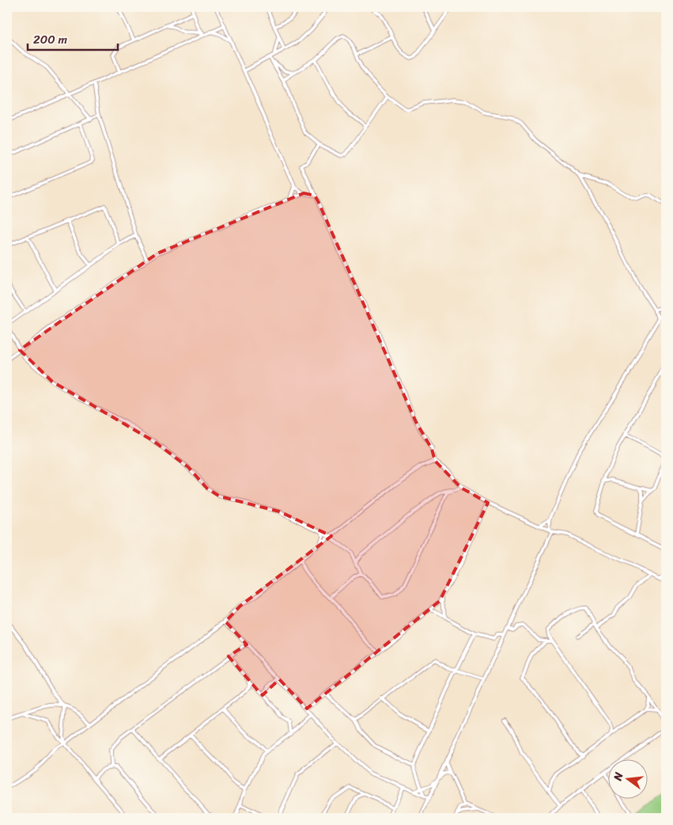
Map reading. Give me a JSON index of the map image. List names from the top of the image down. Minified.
{"scale_bar":"200 m","north":"left"}
